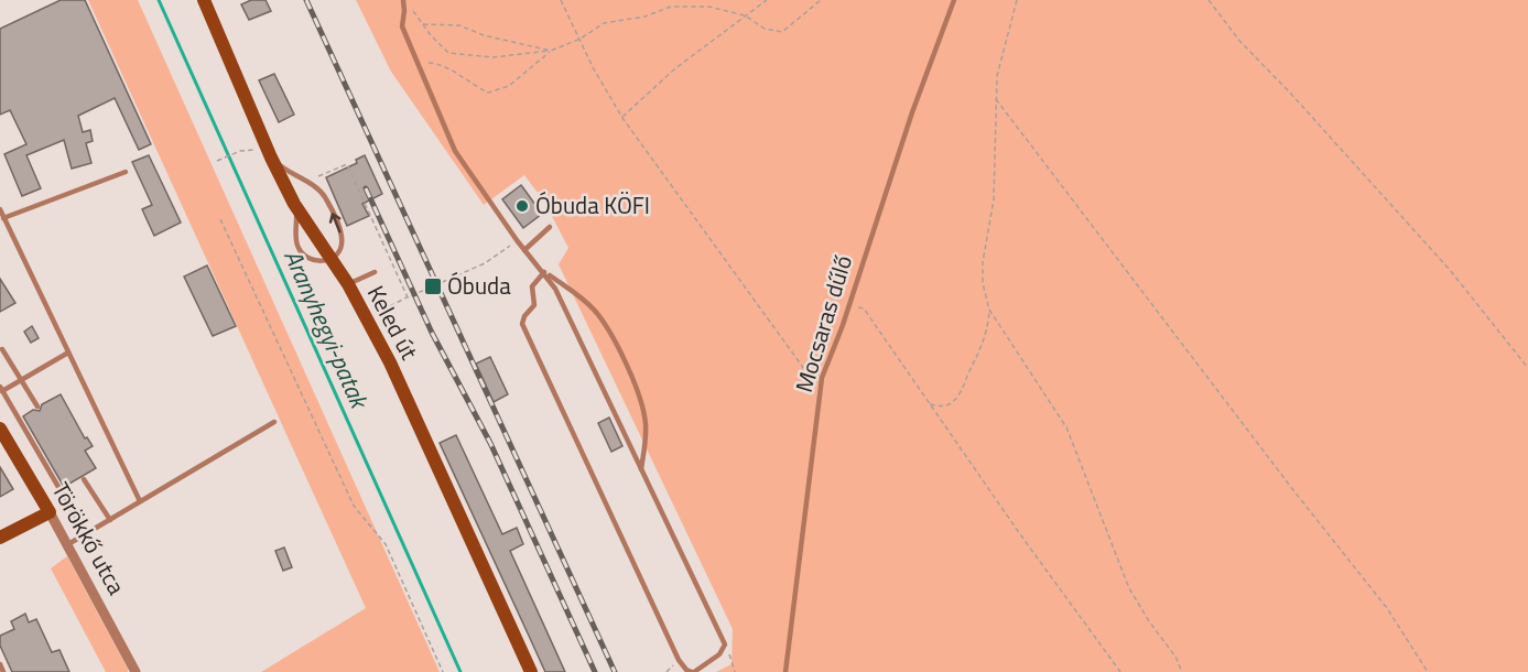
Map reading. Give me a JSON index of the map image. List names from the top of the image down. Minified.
{"streets":{"street":["Keled út","Törökkő utca"],"lane":["Mocsaras dűlő"]},"water":["Aranyhegyi-patak"],"places":{"other":["Óbuda KÖFI"],"transit":["Óbuda"]}}
